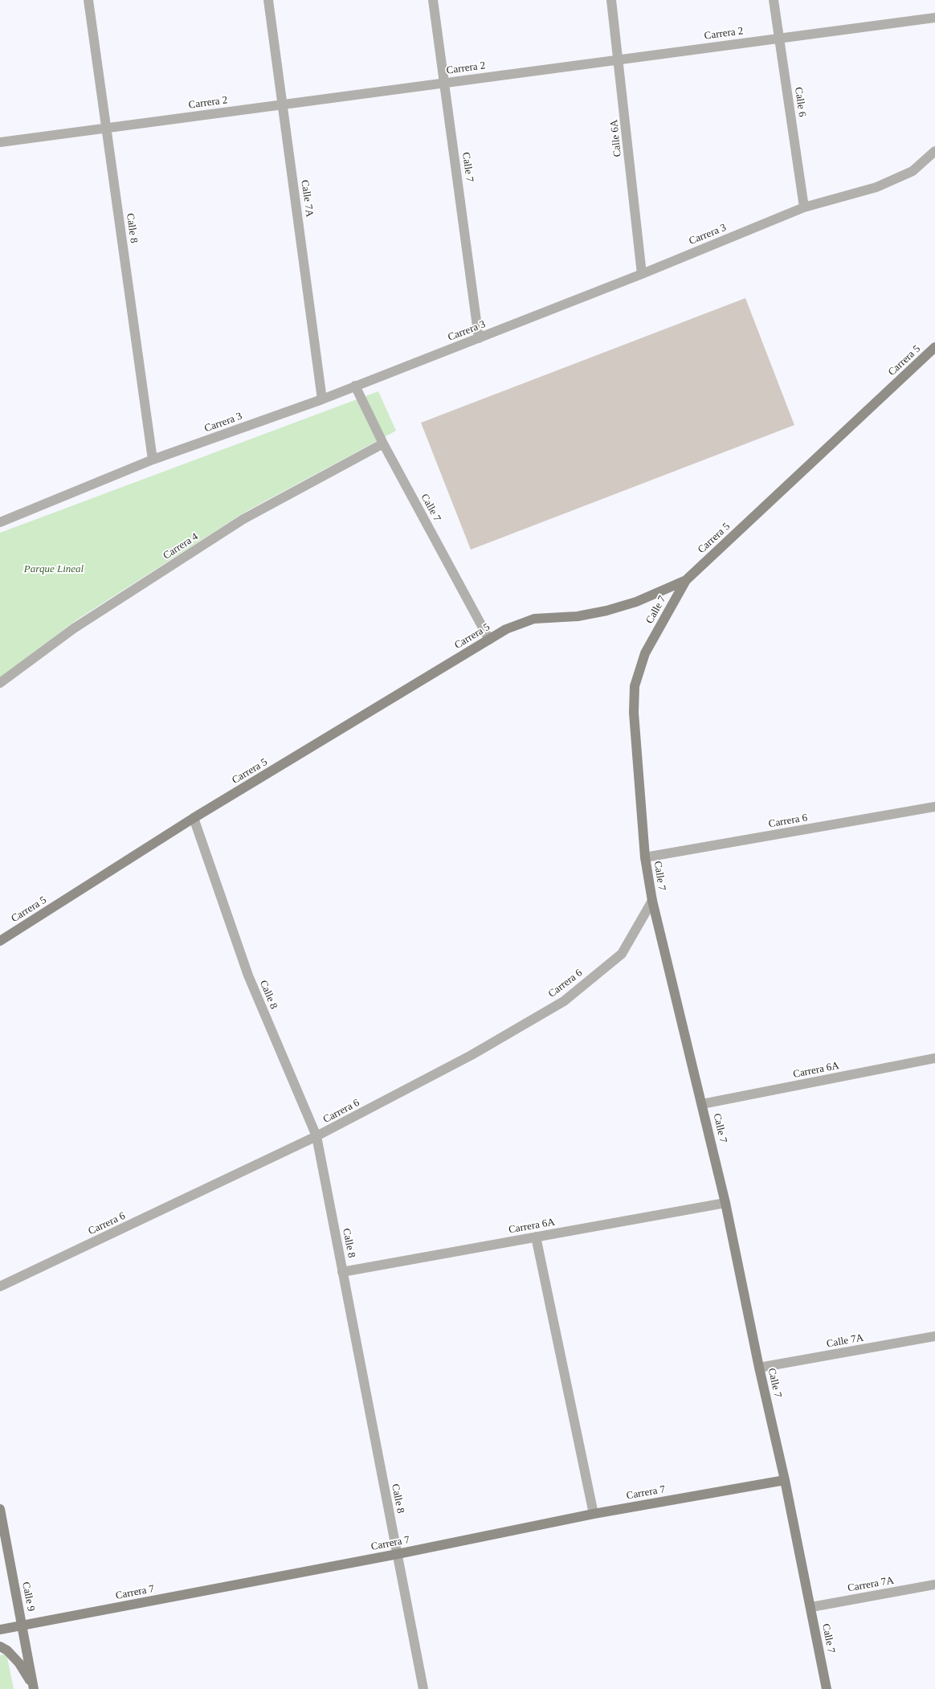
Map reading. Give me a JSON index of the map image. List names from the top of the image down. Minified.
{"streets":{"street":["Carrera 2","Calle 6","Calle 6A","Calle 7","Calle 7A","Calle 8","Carrera 3","Carrera 5","Carrera 4","Carrera 6","Carrera 6A","Carrera 7","Carrera 7A","Calle 9"]},"crossings":[["Carrera 2","Calle 6"],["Carrera 2","Calle 6A"],["Carrera 2","Calle 7"],["Carrera 2","Calle 7A"],["Carrera 2","Calle 8"],["Calle 6","Carrera 3"],["Calle 6A","Carrera 3"],["Calle 7","Calle 7A"],["Calle 7","Carrera 3"],["Calle 7","Carrera 5"],["Calle 7","Carrera 4"],["Calle 7","Carrera 6"],["Calle 7","Carrera 6A"],["Calle 7","Carrera 7"],["Calle 7","Carrera 7A"],["Calle 7A","Carrera 3"],["Calle 8","Carrera 3"],["Calle 8","Carrera 5"],["Calle 8","Carrera 6"],["Calle 8","Carrera 6A"],["Calle 8","Carrera 7"],["Carrera 7","Calle 9"]],"parks":["Parque Lineal"]}
